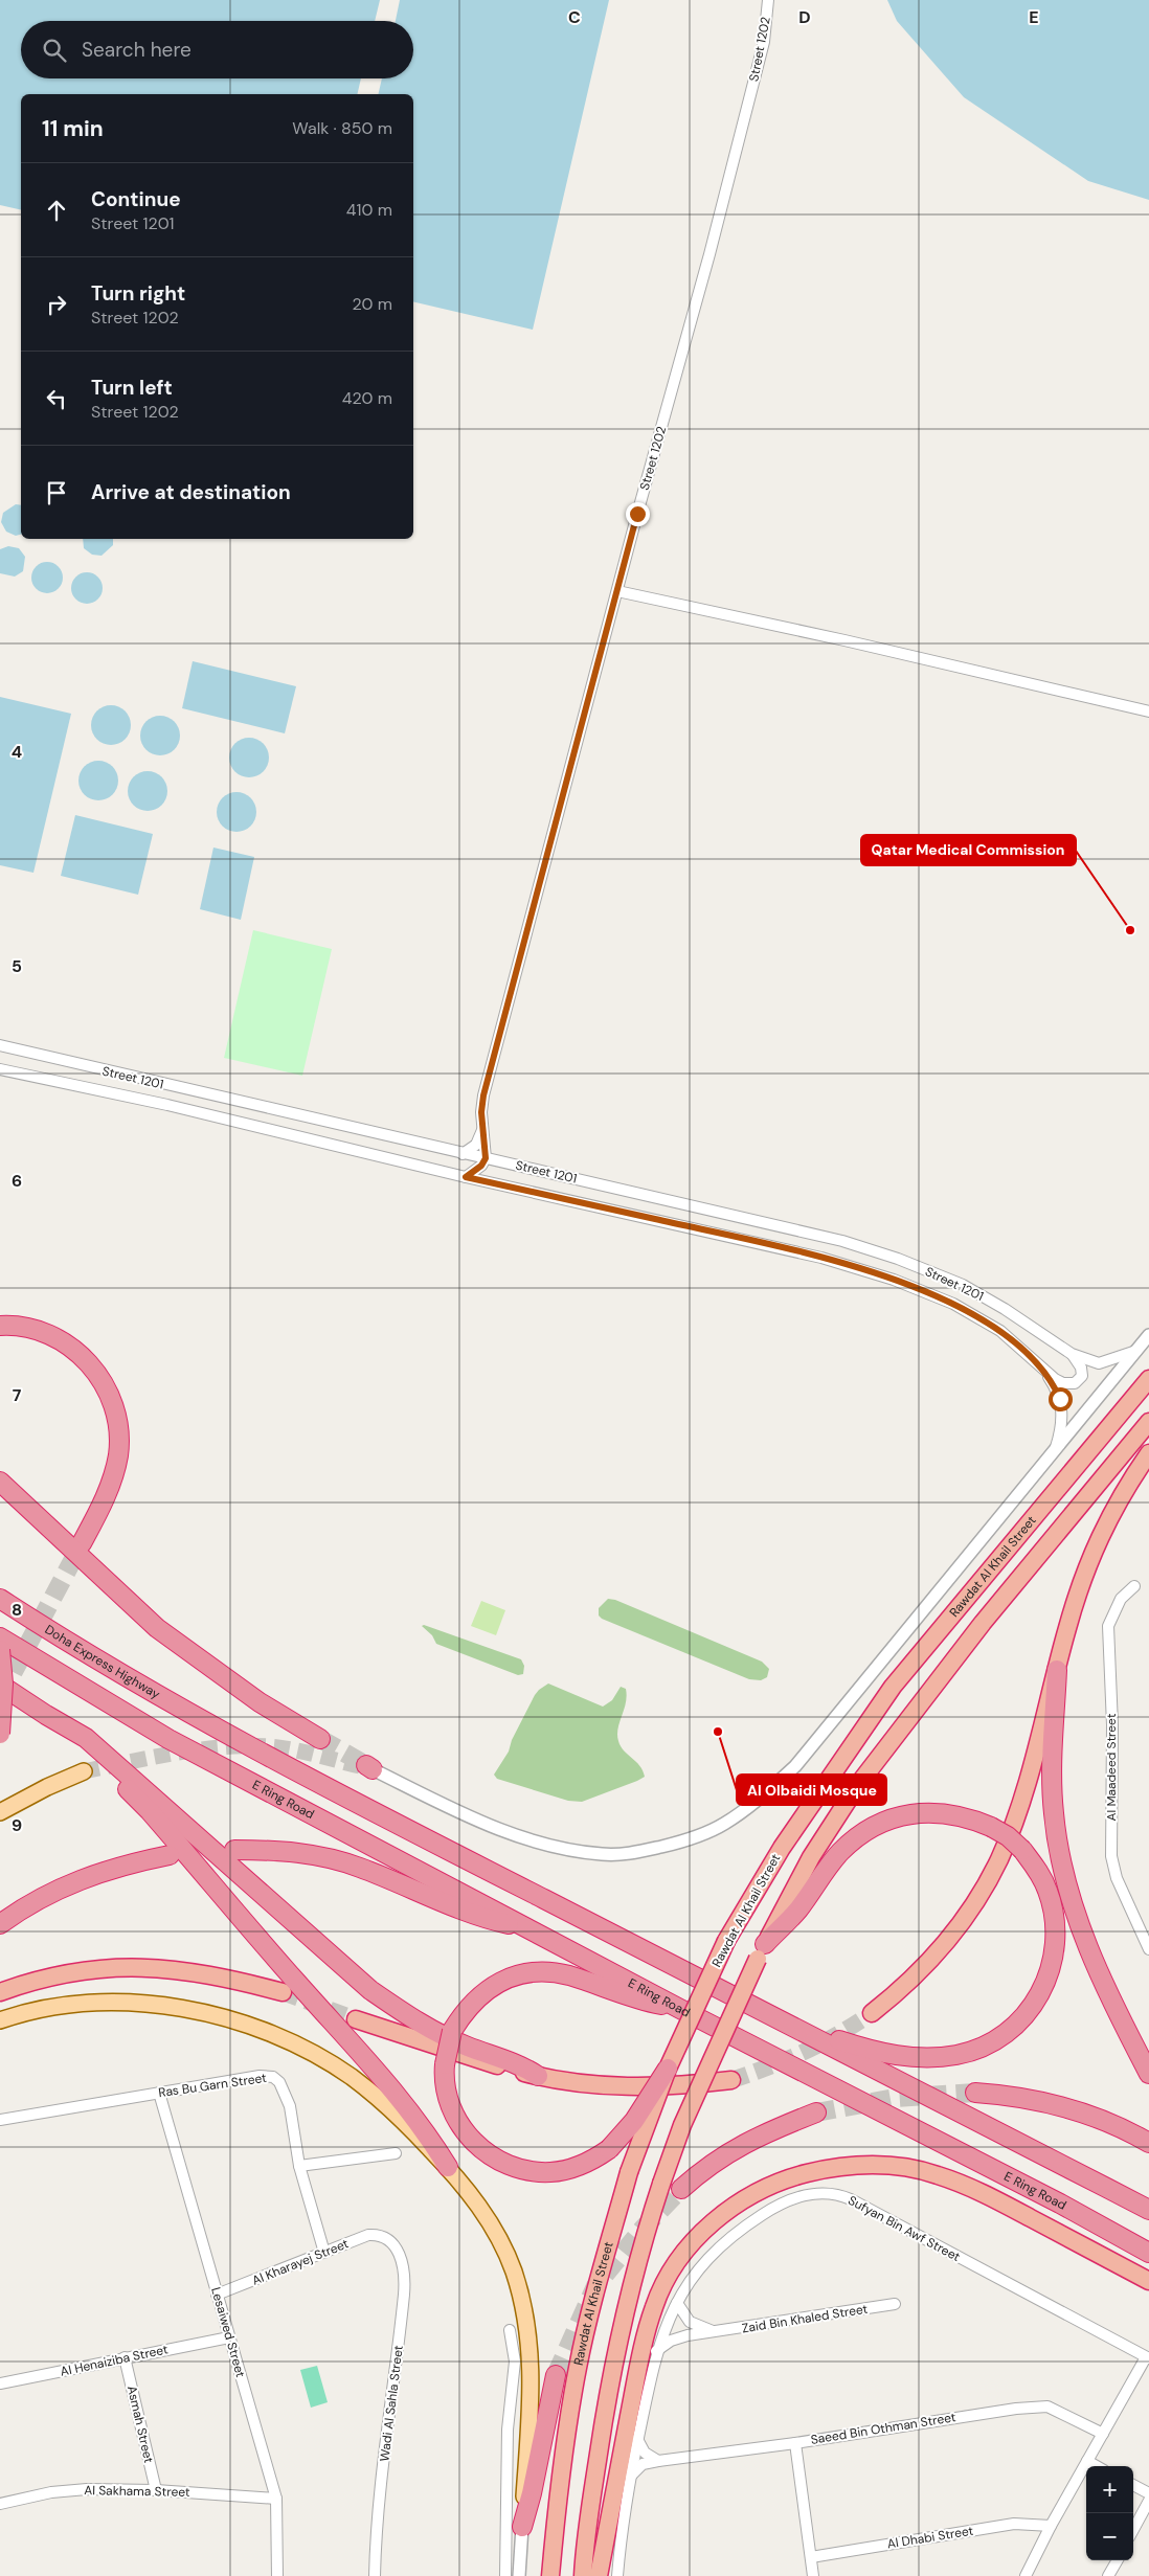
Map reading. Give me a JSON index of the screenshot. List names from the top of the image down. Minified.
{"streets":{"highway":["Rawdat Al Khail Street","Doha Express Highway","E Ring Road"],"street":["Street 1202","Street 1201","Al Maadeed Street","Ras Bu Garn Street","Sufyan Bin Awf Street","Al Kharayej Street","Zaid Bin Khaled Street","Lesaiwed Street","Al Henaiziba Street","Wadi Al Sahla Street","Asmah Street","Saeed Bin Othman Street","Al Sakhama Street","Al Dhabi Street"]},"crossings":[["Street 1202","Street 1201"],["Street 1201","Rawdat Al Khail Street"],["Ras Bu Garn Street","Al Kharayej Street"],["Ras Bu Garn Street","Lesaiwed Street"],["Ras Bu Garn Street","Wadi Al Sahla Street"],["Sufyan Bin Awf Street","Zaid Bin Khaled Street"],["Sufyan Bin Awf Street","Saeed Bin Othman Street"],["Al Kharayej Street","Lesaiwed Street"],["Al Kharayej Street","Wadi Al Sahla Street"],["Lesaiwed Street","Al Henaiziba Street"],["Lesaiwed Street","Al Sakhama Street"],["Al Henaiziba Street","Asmah Street"],["Asmah Street","Al Sakhama Street"]],"places":["Qatar Medical Commission","Al Olbaidi Mosque"],"page":{"search":"Search here","heading":["11 min","Walk · 850 m"],"list":[["Continue","Street 1201","410 m"],["Turn right","Street 1202","20 m"],["Turn left","Street 1202","420 m"],"Arrive at destination"],"map_buttons":["+","−"]},"grid":{"columns":["C","D","E"],"rows":["4","5","6","7","8","9"]}}
